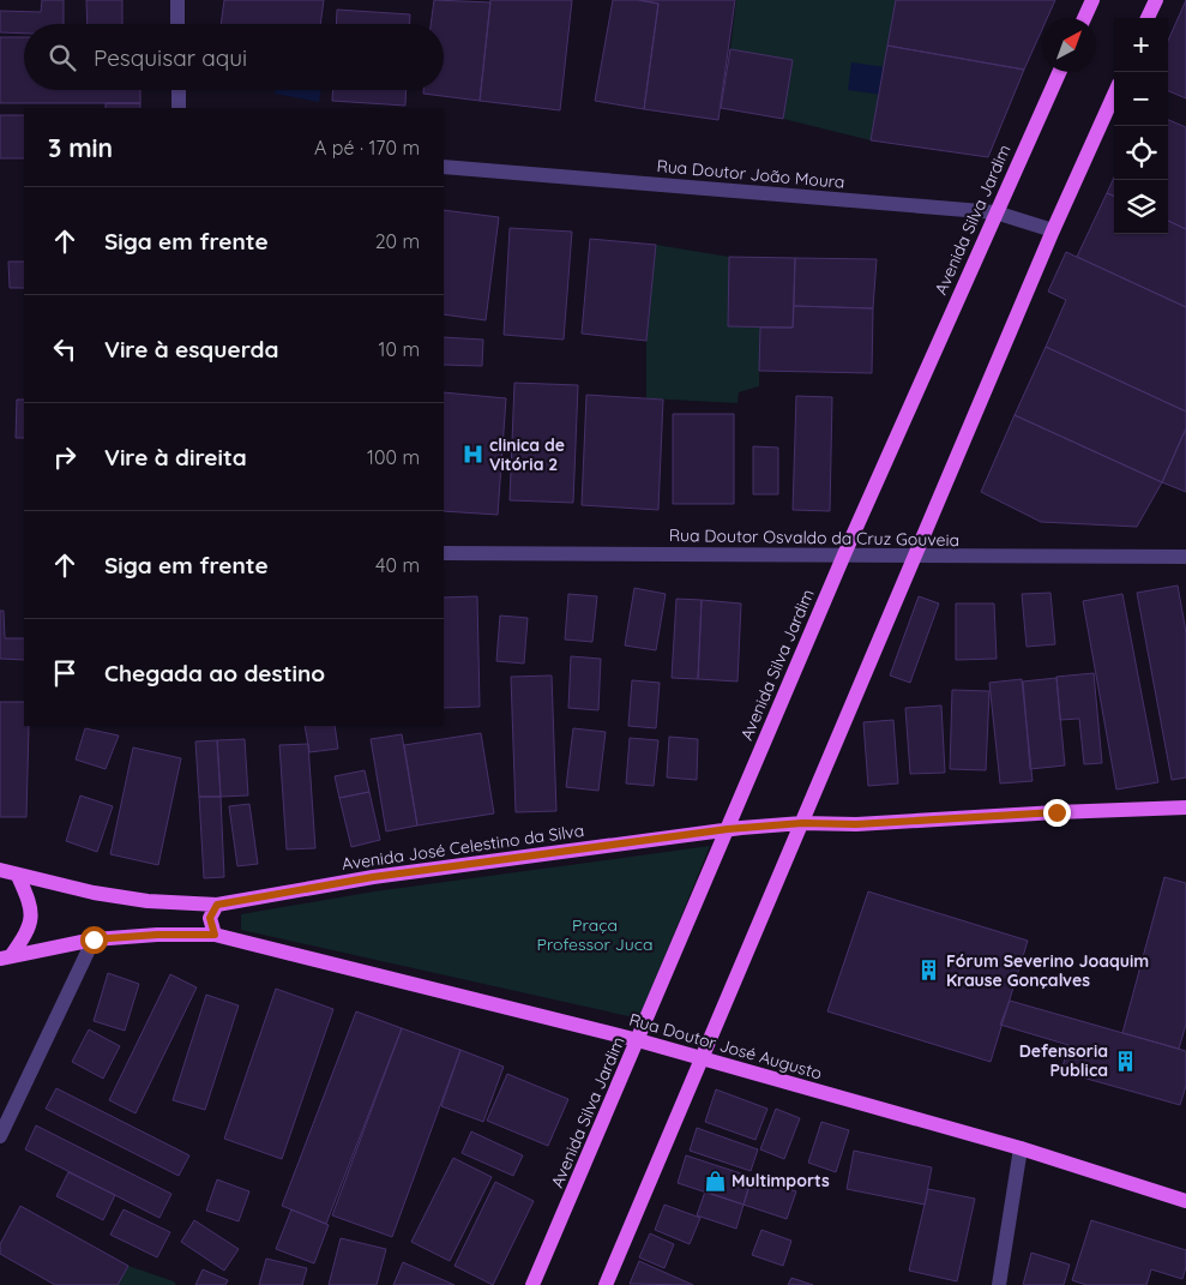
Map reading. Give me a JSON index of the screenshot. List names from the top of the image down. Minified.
{"streets":{"main road":["Avenida Silva Jardim","Avenida José Celestino da Silva","Rua Doutor José Augusto"],"street":["Rua Doutor João Moura","Rua Doutor Osvaldo da Cruz Gouveia"]},"crossings":[["Rua Doutor João Moura","Avenida Silva Jardim"],["Avenida Silva Jardim","Rua Doutor Osvaldo da Cruz Gouveia"],["Avenida Silva Jardim","Avenida José Celestino da Silva"],["Avenida Silva Jardim","Rua Doutor José Augusto"]],"parks":["Praça Professor Juca"],"places":{"hospital":["clinica de Vitória 2"],"building":["Fórum Severino Joaquim Krause Gonçalves","Defensoria Publica"],"shop":["Multimports"]},"north":"top right","page":{"map_buttons":["+","−"],"search":"Pesquisar aqui","heading":["3 min","A pé · 170 m"],"list":[["Siga em frente","20 m"],["Vire à esquerda","10 m"],["Vire à direita","100 m"],["Siga em frente","40 m"],"Chegada ao destino"]}}
